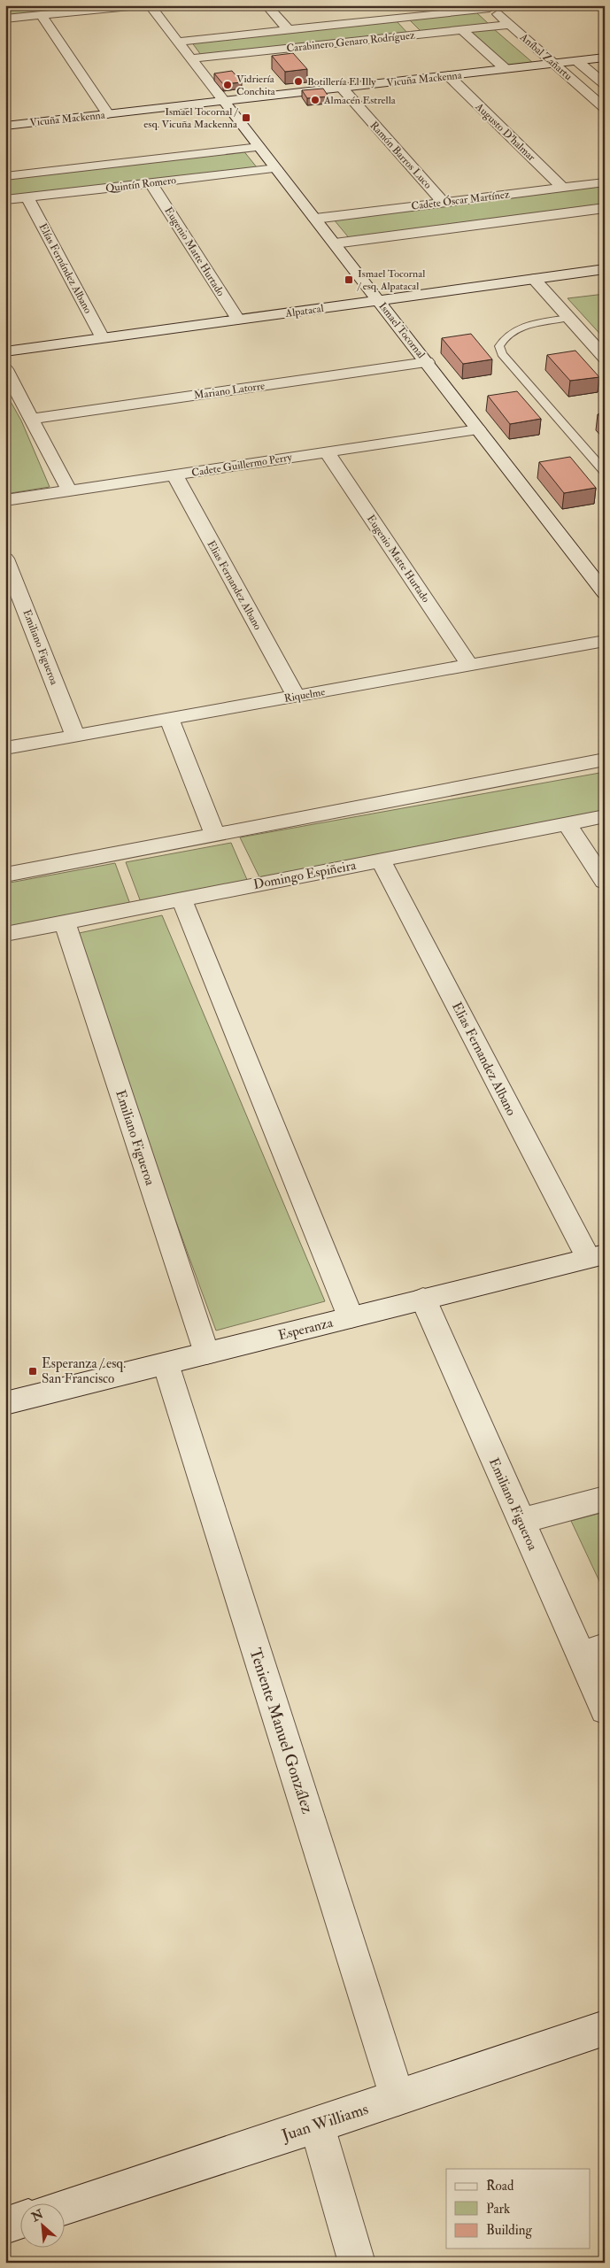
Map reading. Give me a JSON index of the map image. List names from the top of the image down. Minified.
{"streets":{"street":["Carabinero Genaro Rodríguez","Aníbal Zañartu","Vicuña Mackenna","Augusto D'halmar","Ramón Barros Luco","Quintín Romero","Cadete Óscar Martínez","Eugenio Matte Hurtado","Elías Fernández Albano","Alpatacal","Ismael Tocornal","Mariano Latorre","Cadete Guillermo Perry","Elias Fernandez Albano","Emiliano Figueroa","Riquelme","Domingo Espiñeira","Esperanza","Teniente Manuel González","Juan Williams"]},"crossings":[["Carabinero Genaro Rodríguez","Aníbal Zañartu"],["Carabinero Genaro Rodríguez","Ismael Tocornal"],["Aníbal Zañartu","Vicuña Mackenna"],["Vicuña Mackenna","Augusto D'halmar"],["Vicuña Mackenna","Ramón Barros Luco"],["Vicuña Mackenna","Ismael Tocornal"],["Augusto D'halmar","Cadete Óscar Martínez"],["Ramón Barros Luco","Cadete Óscar Martínez"],["Quintín Romero","Eugenio Matte Hurtado"],["Quintín Romero","Elías Fernández Albano"],["Quintín Romero","Ismael Tocornal"],["Cadete Óscar Martínez","Ismael Tocornal"],["Eugenio Matte Hurtado","Alpatacal"],["Eugenio Matte Hurtado","Cadete Guillermo Perry"],["Eugenio Matte Hurtado","Riquelme"],["Elías Fernández Albano","Alpatacal"],["Alpatacal","Ismael Tocornal"],["Ismael Tocornal","Mariano Latorre"],["Ismael Tocornal","Cadete Guillermo Perry"],["Cadete Guillermo Perry","Elias Fernandez Albano"],["Elias Fernandez Albano","Riquelme"],["Elias Fernandez Albano","Domingo Espiñeira"],["Elias Fernandez Albano","Esperanza"],["Emiliano Figueroa","Riquelme"],["Emiliano Figueroa","Domingo Espiñeira"],["Emiliano Figueroa","Esperanza"],["Esperanza","Teniente Manuel González"],["Teniente Manuel González","Juan Williams"]],"places":{"other":["Botillería El Illy","Vidriería Conchita","Almacén Estrella"],"transit":["Ismael Tocornal / esq. Vicuña Mackenna","Ismael Tocornal / esq. Alpatacal","Esperanza / esq. San Francisco"]},"legend":["Road","Park","Building"],"north":"top left"}
